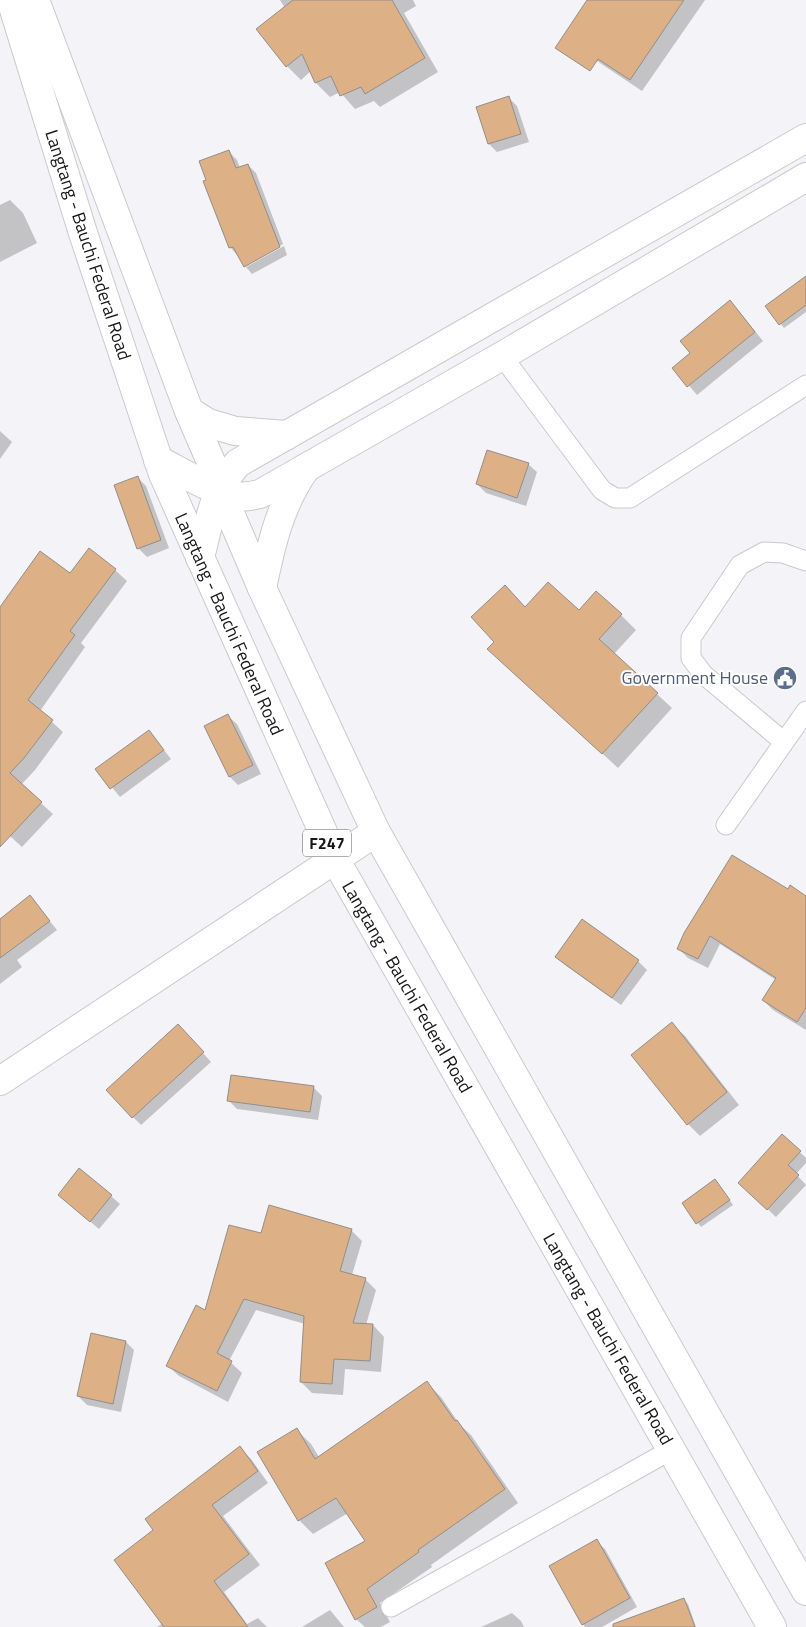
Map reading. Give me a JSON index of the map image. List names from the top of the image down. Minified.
{"streets":{"main road":["Langtang - Bauchi Federal Road","F247"]},"places":{"public building":["Government House"]}}
